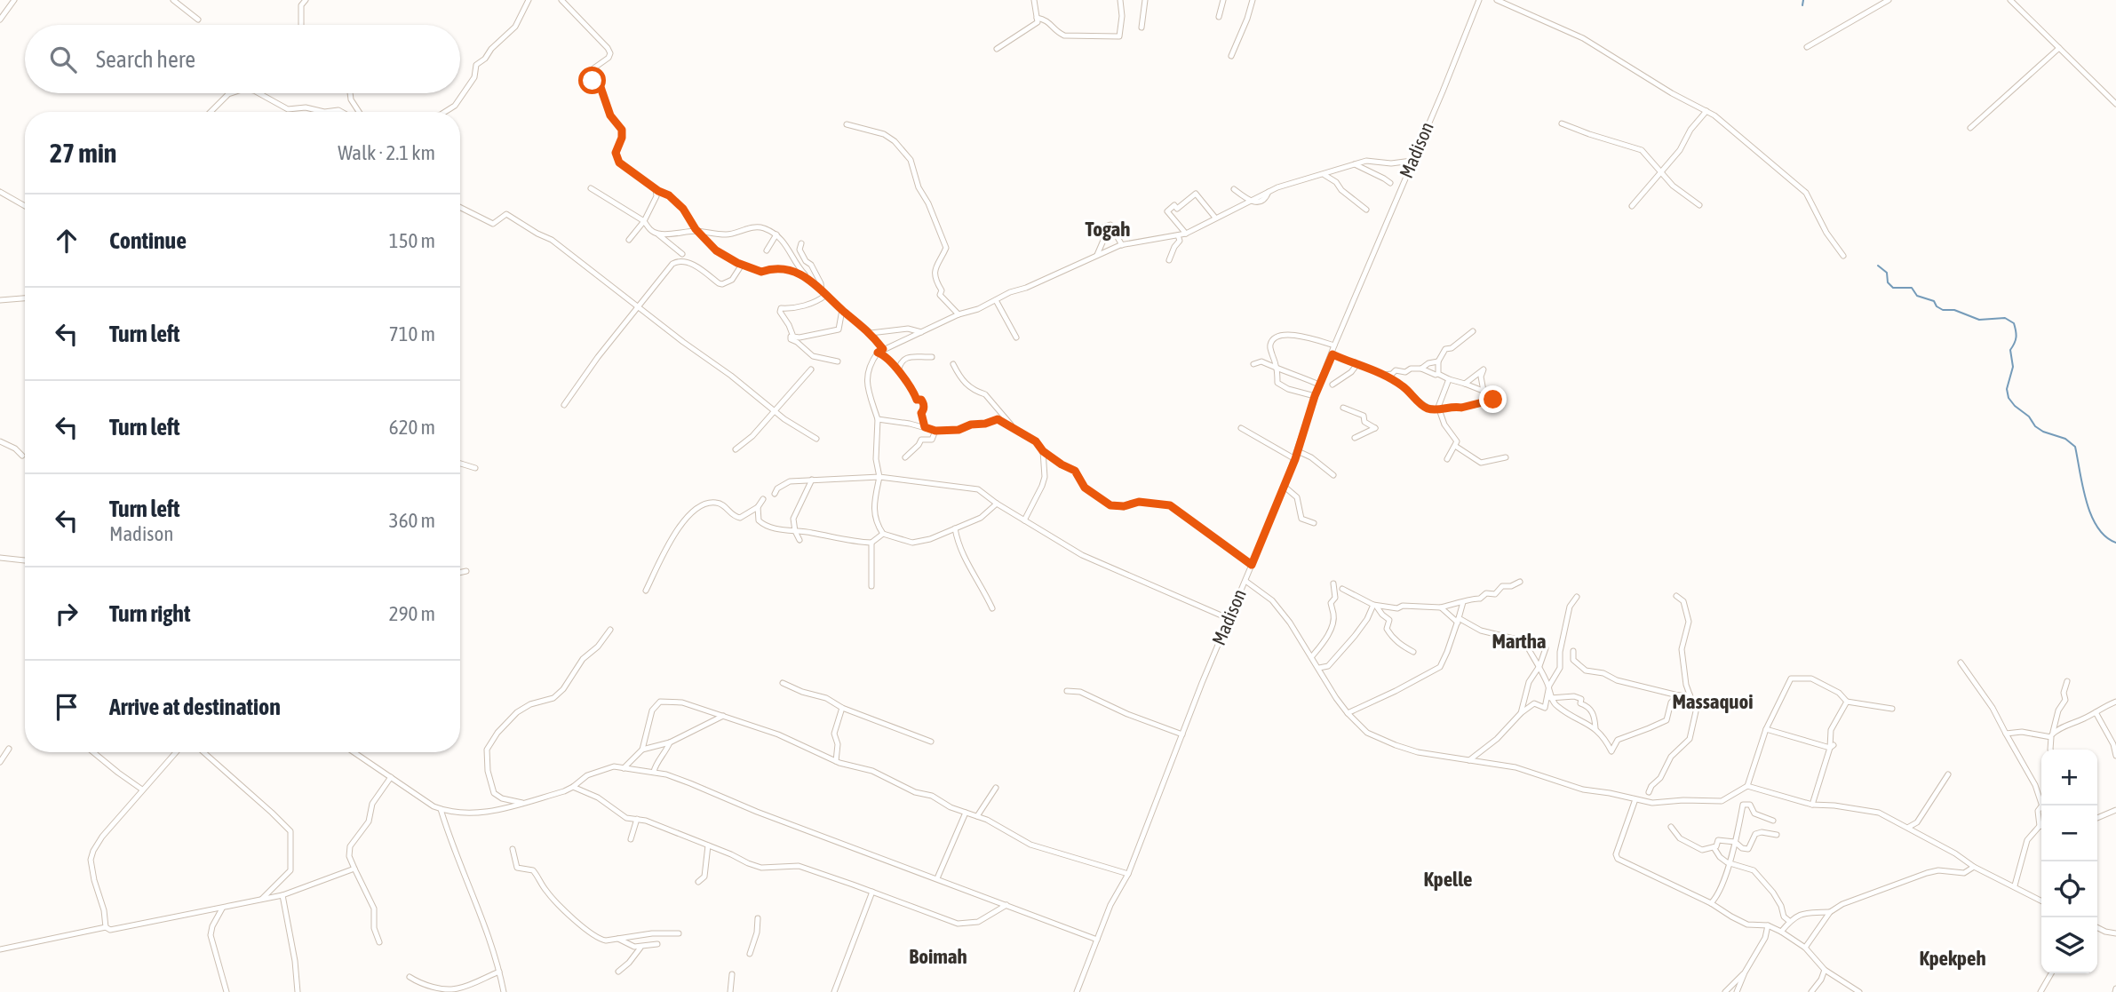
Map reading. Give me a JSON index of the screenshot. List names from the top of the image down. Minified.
{"streets":{"street":["Madison"]},"districts":["Togah","Martha","Massaquoi","Kpelle","Boimah","Kpekpeh"],"page":{"search":"Search here","heading":["27 min","Walk · 2.1 km"],"list":[["Continue","150 m"],["Turn left","710 m"],["Turn left","620 m"],["Turn left","Madison","360 m"],["Turn right","290 m"],"Arrive at destination"],"map_buttons":["+","−"]}}
